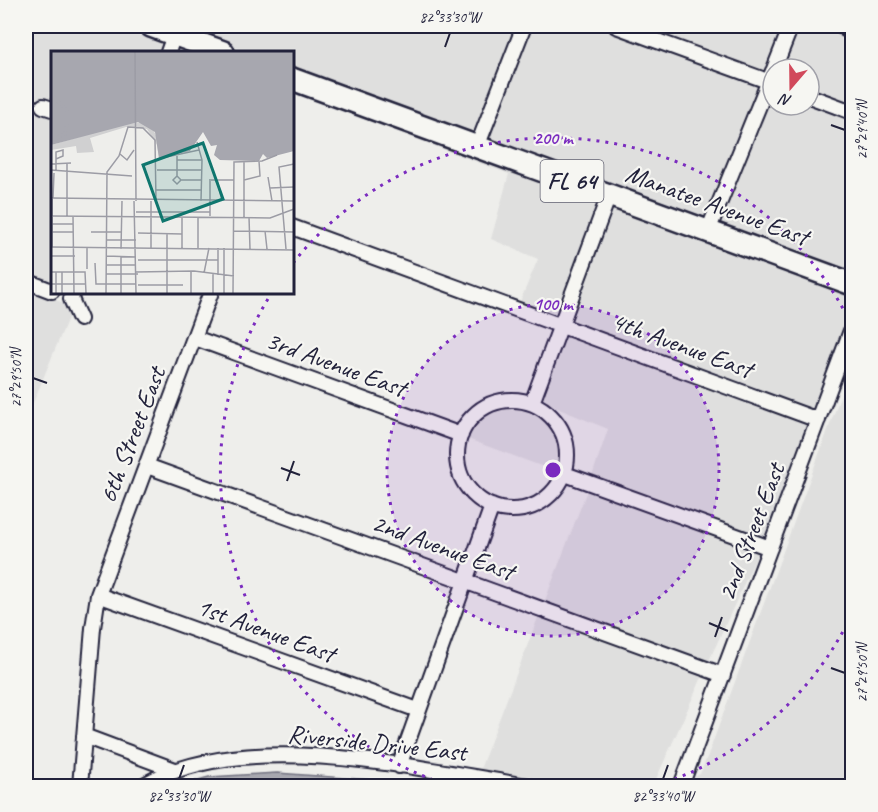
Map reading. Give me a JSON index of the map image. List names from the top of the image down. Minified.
{"streets":{"main road":["FL 64","Manatee Avenue East"],"street":["4th Avenue East","3rd Avenue East","6th Street East","2nd Street East","2nd Avenue East","1st Avenue East","Riverside Drive East"]},"crossings":[["4th Avenue East","2nd Street East"],["3rd Avenue East","6th Street East"],["6th Street East","2nd Avenue East"],["6th Street East","1st Avenue East"],["2nd Street East","2nd Avenue East"]],"north":"bottom","coordinates":["82°33'30\"W","27°29'40\"N","27°29'50\"N","82°33'40\"W"],"rings":["200 m","100 m"]}
